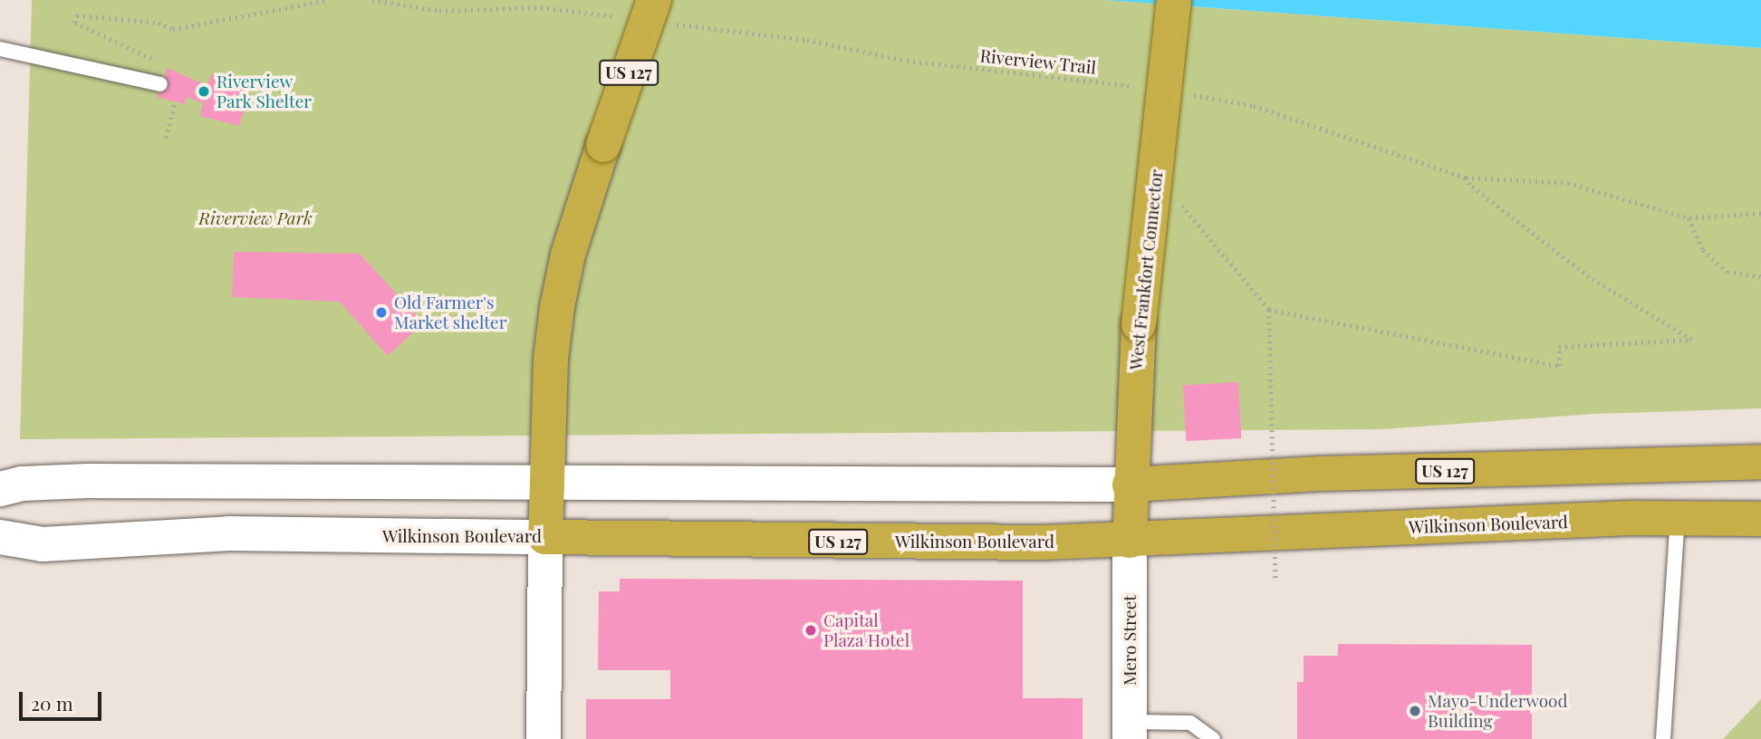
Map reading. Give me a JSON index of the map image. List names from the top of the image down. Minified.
{"streets":{"highway":["US 127","West Frankfort Connector","Wilkinson Boulevard"],"main road":["Mero Street"],"path":["Riverview Trail"]},"crossings":[["Riverview Trail","US 127"],["US 127","West Frankfort Connector"],["US 127","Wilkinson Boulevard"],["West Frankfort Connector","Wilkinson Boulevard"],["West Frankfort Connector","Mero Street"],["Wilkinson Boulevard","Mero Street"]],"parks":["Riverview Park"],"places":["Riverview Park Shelter","Old Farmer's Market shelter","Capital Plaza Hotel","Mayo-Underwood Building"],"scale_bar":"20 m"}
